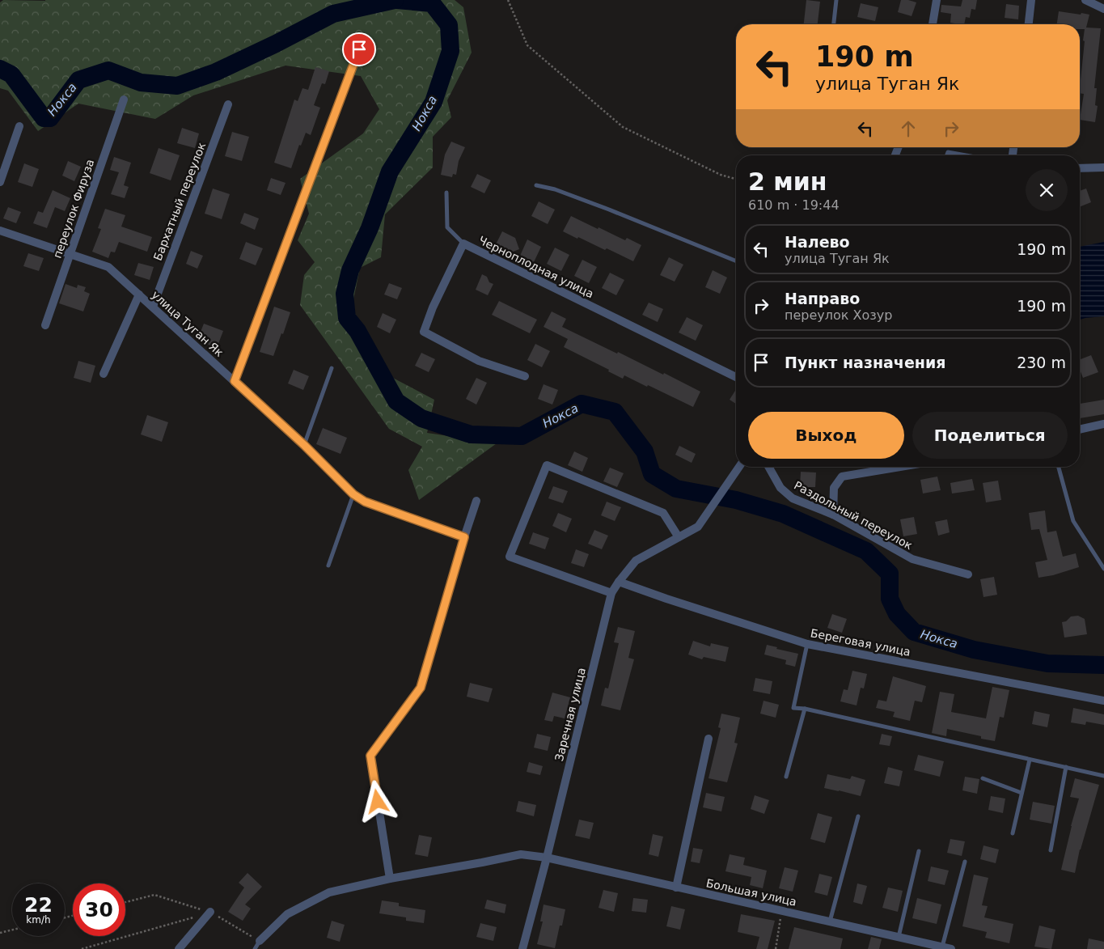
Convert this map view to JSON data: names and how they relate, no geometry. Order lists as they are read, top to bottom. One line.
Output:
{"streets":{"street":["Бархатный переулок","переулок Фируза","Черноплодная улица","улица Туган Як","Раздольный переулок","Береговая улица","Заречная улица","Большая улица"]},"crossings":[["Бархатный переулок","улица Туган Як"],["переулок Фируза","улица Туган Як"],["Береговая улица","Заречная улица"],["Заречная улица","Большая улица"]],"water":["Нокса"],"page":{"turn":["190 m","улица Туган Як"],"heading":["2 мин","610 m · 19:44"],"list":[{"name":"Налево","note":"улица Туган Як","value":"190 m"},{"name":"Направо","note":"переулок Хозур","value":"190 m"},{"name":"Пункт назначения","value":"230 m"}],"buttons":["Выход","Поделиться"],"speed":"22 km/h","limit":"30"}}
